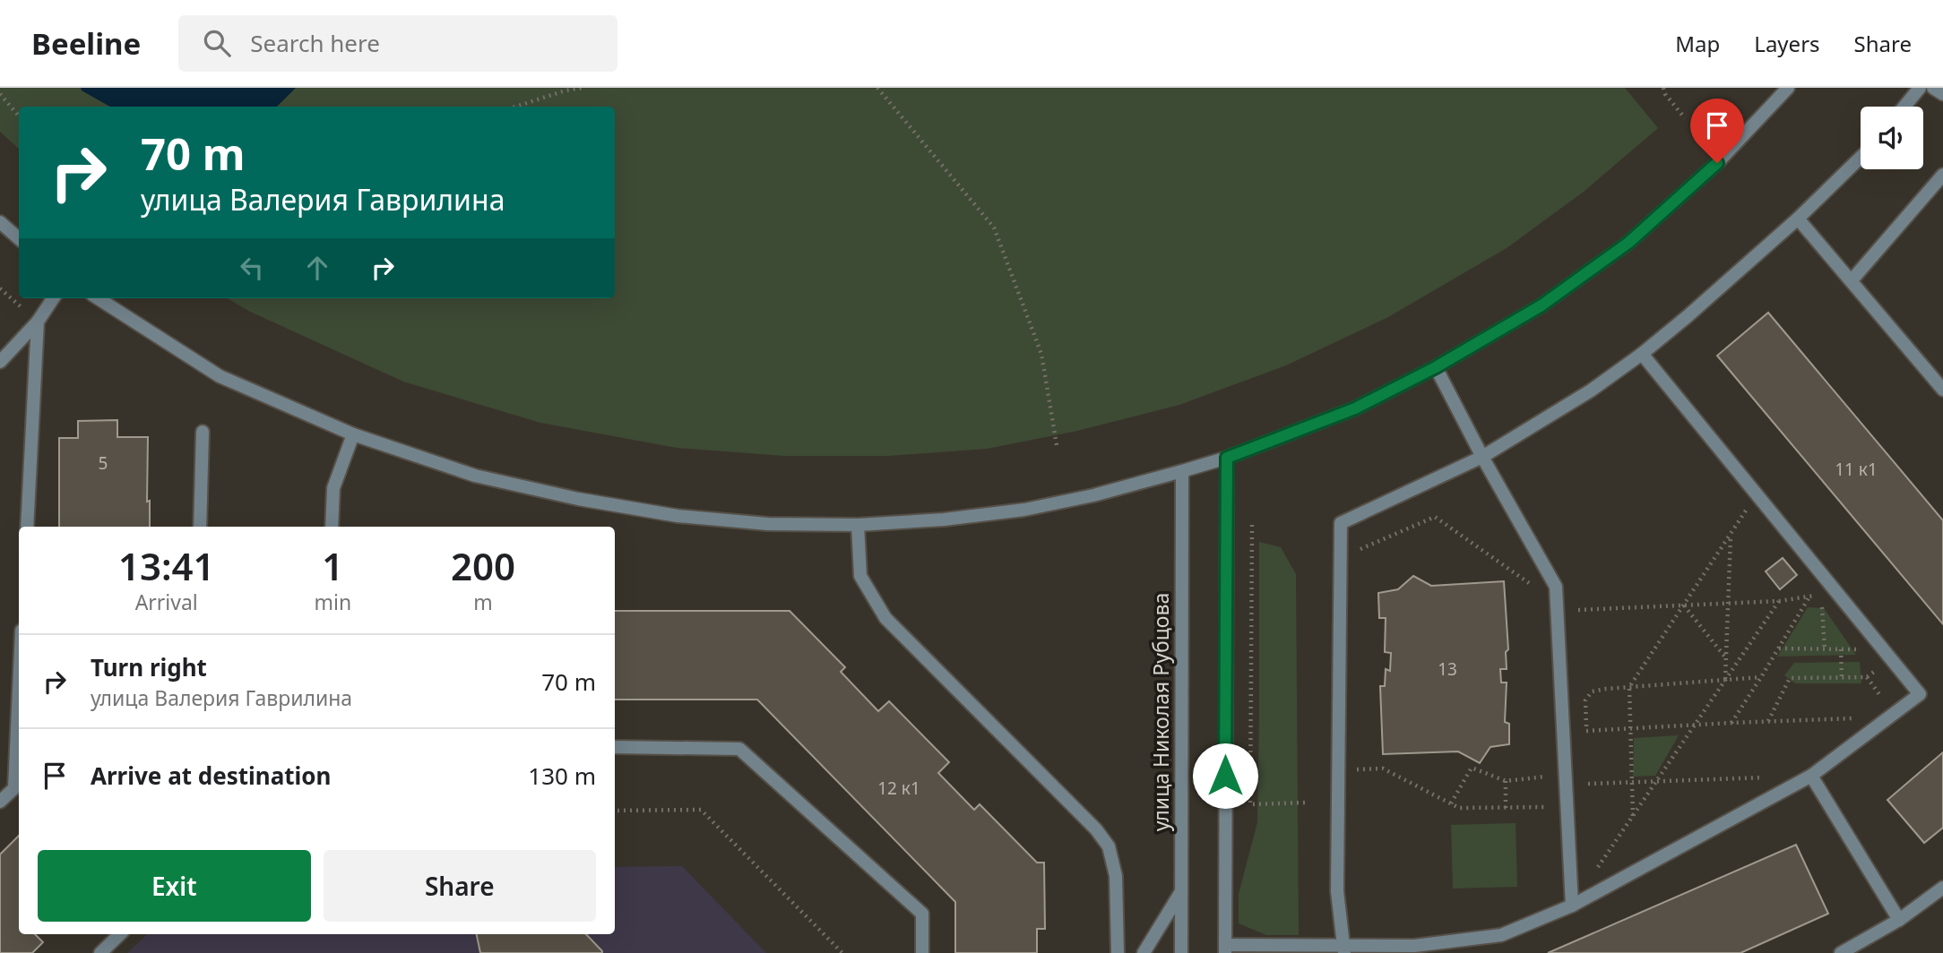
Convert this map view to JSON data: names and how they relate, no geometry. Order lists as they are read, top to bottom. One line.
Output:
{"streets":{"street":["улица Николая Рубцова"]},"house_numbers":["5","11 к1","13","12 к1"],"page":{"header":"Beeline","search":"Search here","nav":["Map","Layers","Share"],"turn":["70 m","улица Валерия Гаврилина"],"eta":["13:41","Arrival","1","min","200","m"],"list":[{"name":"Turn right","note":"улица Валерия Гаврилина","value":"70 m"},{"name":"Arrive at destination","value":"130 m"}],"buttons":["Exit","Share"]}}
